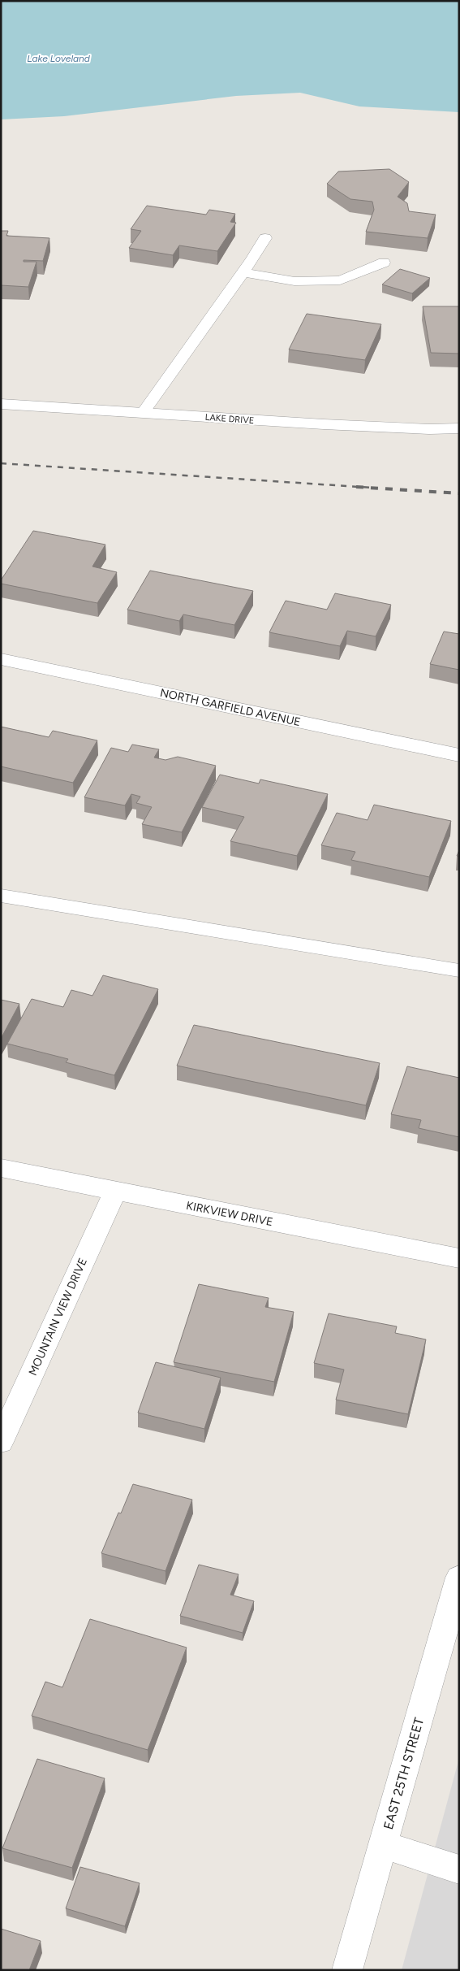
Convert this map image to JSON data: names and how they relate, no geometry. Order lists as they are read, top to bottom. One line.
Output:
{"streets":{"street":["LAKE DRIVE","NORTH GARFIELD AVENUE","KIRKVIEW DRIVE","MOUNTAIN VIEW DRIVE","EAST 25TH STREET"]},"crossings":[["KIRKVIEW DRIVE","MOUNTAIN VIEW DRIVE"]],"water":["Lake Loveland"]}
